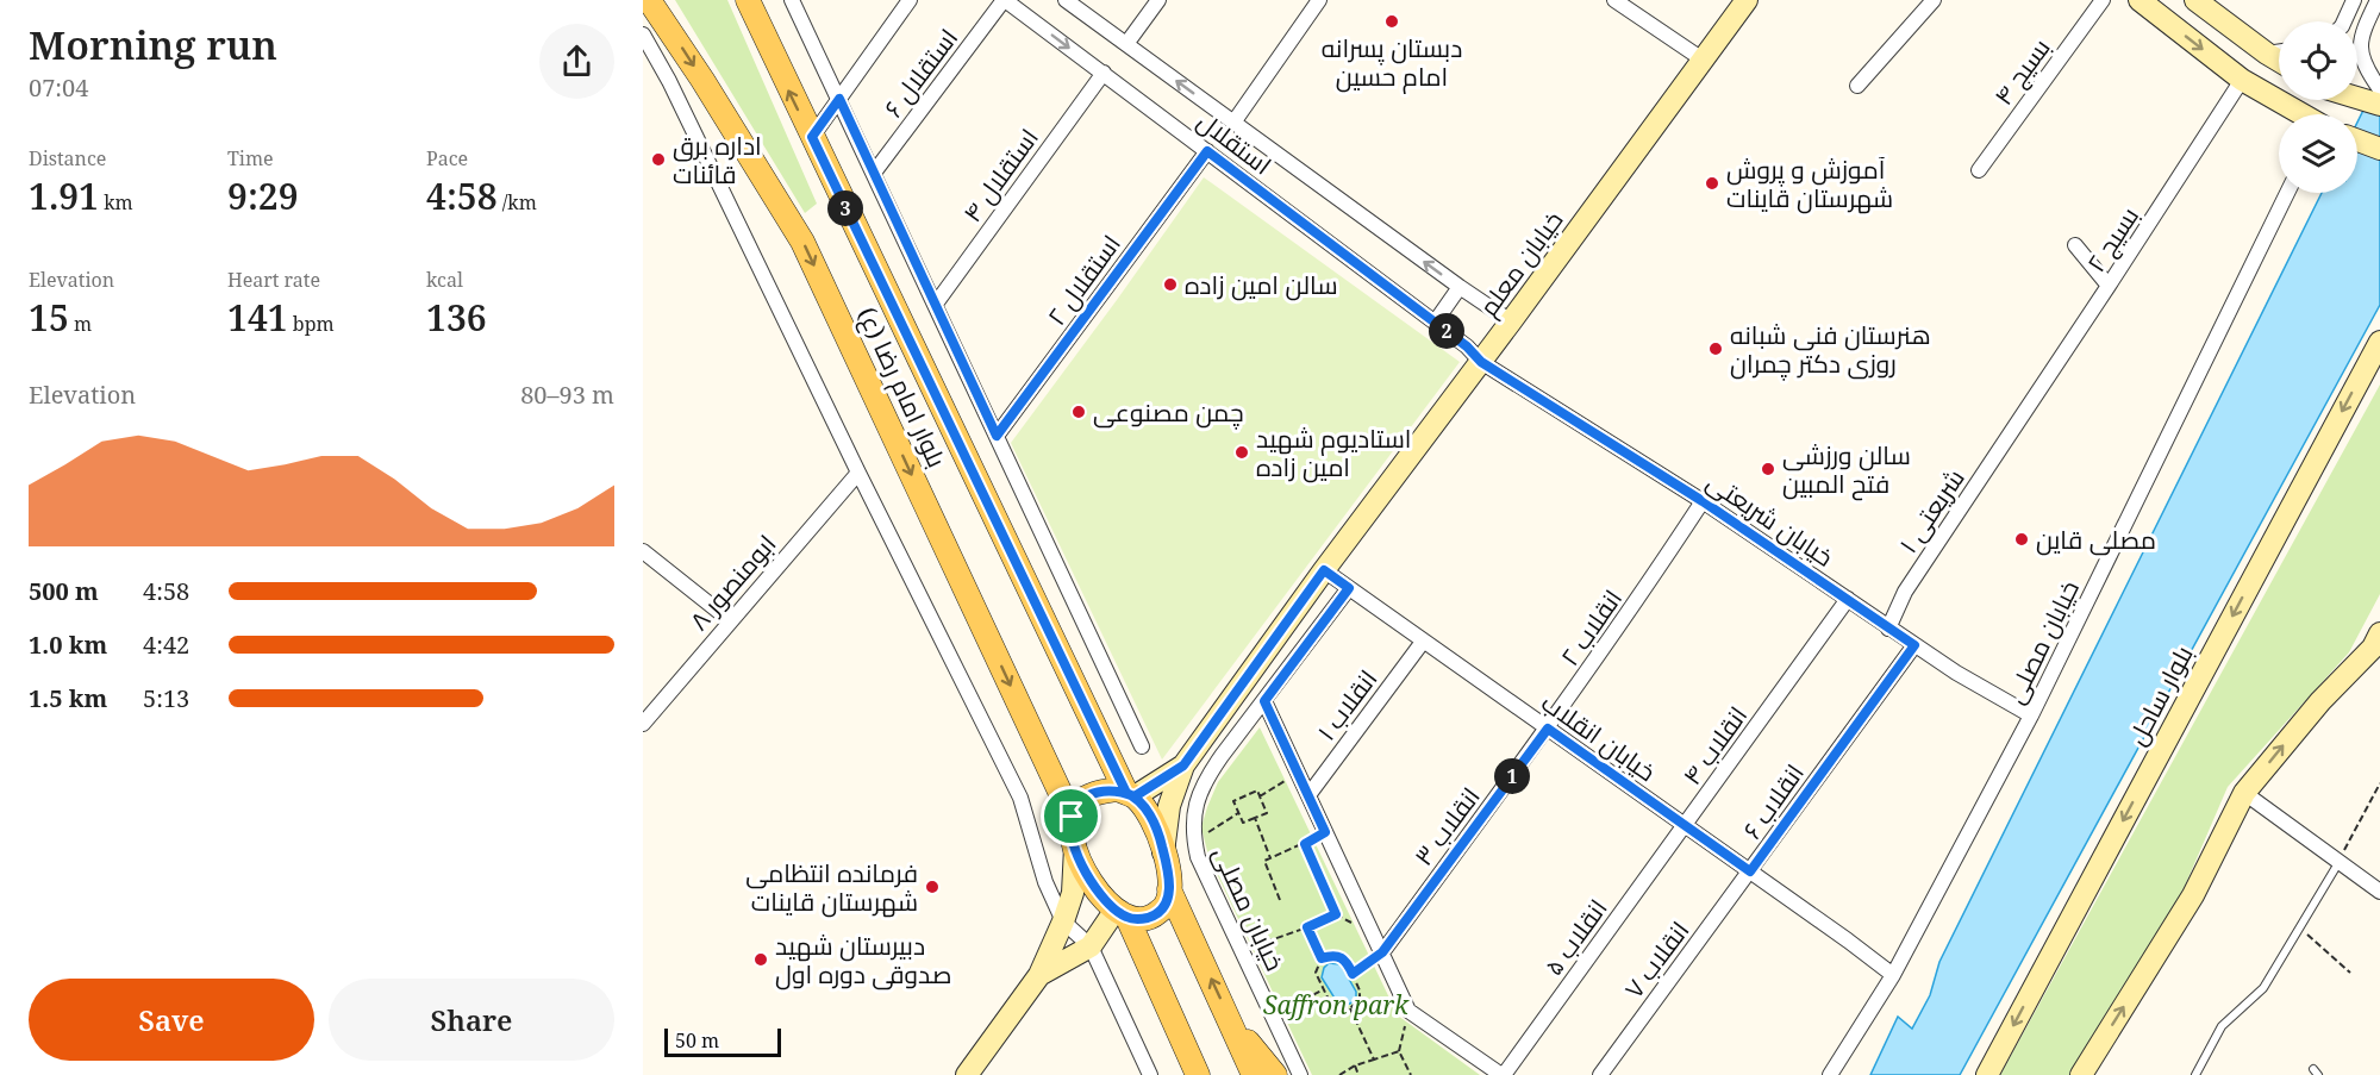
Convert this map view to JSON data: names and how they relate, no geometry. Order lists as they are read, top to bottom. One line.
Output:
{"streets":{"main road":["خیابان معلم","بلوار امام رضا (ع)","بلوار ساحل"],"street":["بسیج ۴","استقلال ۶","استقلال","استقلال ۴","بسیج ۲","استقلال ۲","شریعتی ۱","خیابان شریعتی","ابومنصور ۸","انقلاب ۲","خیابان مصلی","انقلاب ۱","خیابان انقلاب","انقلاب ۴","انقلاب ۶","انقلاب ۳","انقلاب ۵","انقلاب ۷"]},"crossings":[["استقلال ۶","استقلال"],["استقلال","استقلال ۴"],["استقلال","خیابان معلم"],["استقلال","استقلال ۲"],["استقلال","خیابان شریعتی"],["بسیج ۲","شریعتی ۱"],["خیابان معلم","خیابان شریعتی"],["خیابان معلم","خیابان انقلاب"],["شریعتی ۱","خیابان شریعتی"],["خیابان شریعتی","انقلاب ۲"],["خیابان شریعتی","خیابان مصلی"],["خیابان شریعتی","انقلاب ۴"],["خیابان شریعتی","انقلاب ۶"],["انقلاب ۲","خیابان انقلاب"],["انقلاب ۲","انقلاب ۳"],["خیابان مصلی","خیابان انقلاب"],["انقلاب ۱","خیابان انقلاب"],["خیابان انقلاب","انقلاب ۴"],["خیابان انقلاب","انقلاب ۶"],["خیابان انقلاب","انقلاب ۳"],["خیابان انقلاب","انقلاب ۵"],["خیابان انقلاب","انقلاب ۷"],["انقلاب ۴","انقلاب ۵"],["انقلاب ۶","انقلاب ۷"]],"parks":["Saffron park"],"places":["دبستان پسرانه امام حسین","اداره برق قائنات","آموزش و پروش شهرستان قاینات","سالن امین زاده","هنرستان فنی شبانه روزی دکتر چمران","چمن مصنوعی","استادیوم شهید امین زاده","سالن ورزشی فتح المبین","مصلی قاین","فرمانده انتظامی شهرستان قاینات","دبیرستان شهید صدوقی دوره اول"],"scale_bar":"50 m","page":{"heading":["Morning run","07:04"],"stats":[["Distance","1.91 km"],["Time","9:29"],["Pace","4:58 /km"],["Elevation","15 m"],["Heart rate","141 bpm"],["kcal","136"]],"pins":["3","2","1"],"chart":["Elevation","80–93 m"],"list":[{"name":"500 m","note":"4:58"},{"name":"1.0 km","note":"4:42"},{"name":"1.5 km","note":"5:13"}],"buttons":["Save","Share"],"scale":"50 m"}}
